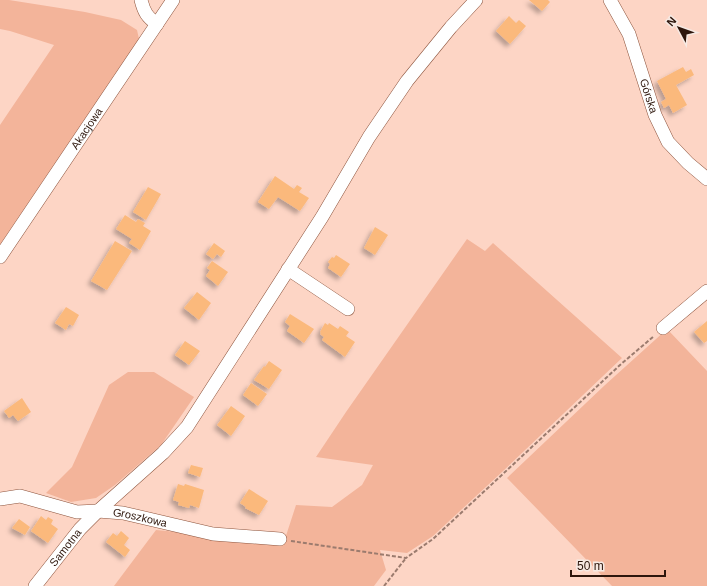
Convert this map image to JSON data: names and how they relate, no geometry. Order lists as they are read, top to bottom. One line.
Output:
{"streets":{"street":["Górska","Akacjowa","Groszkowa","Samotna"]},"crossings":[["Groszkowa","Samotna"]],"scale_bar":"50 m","north":"top left"}
